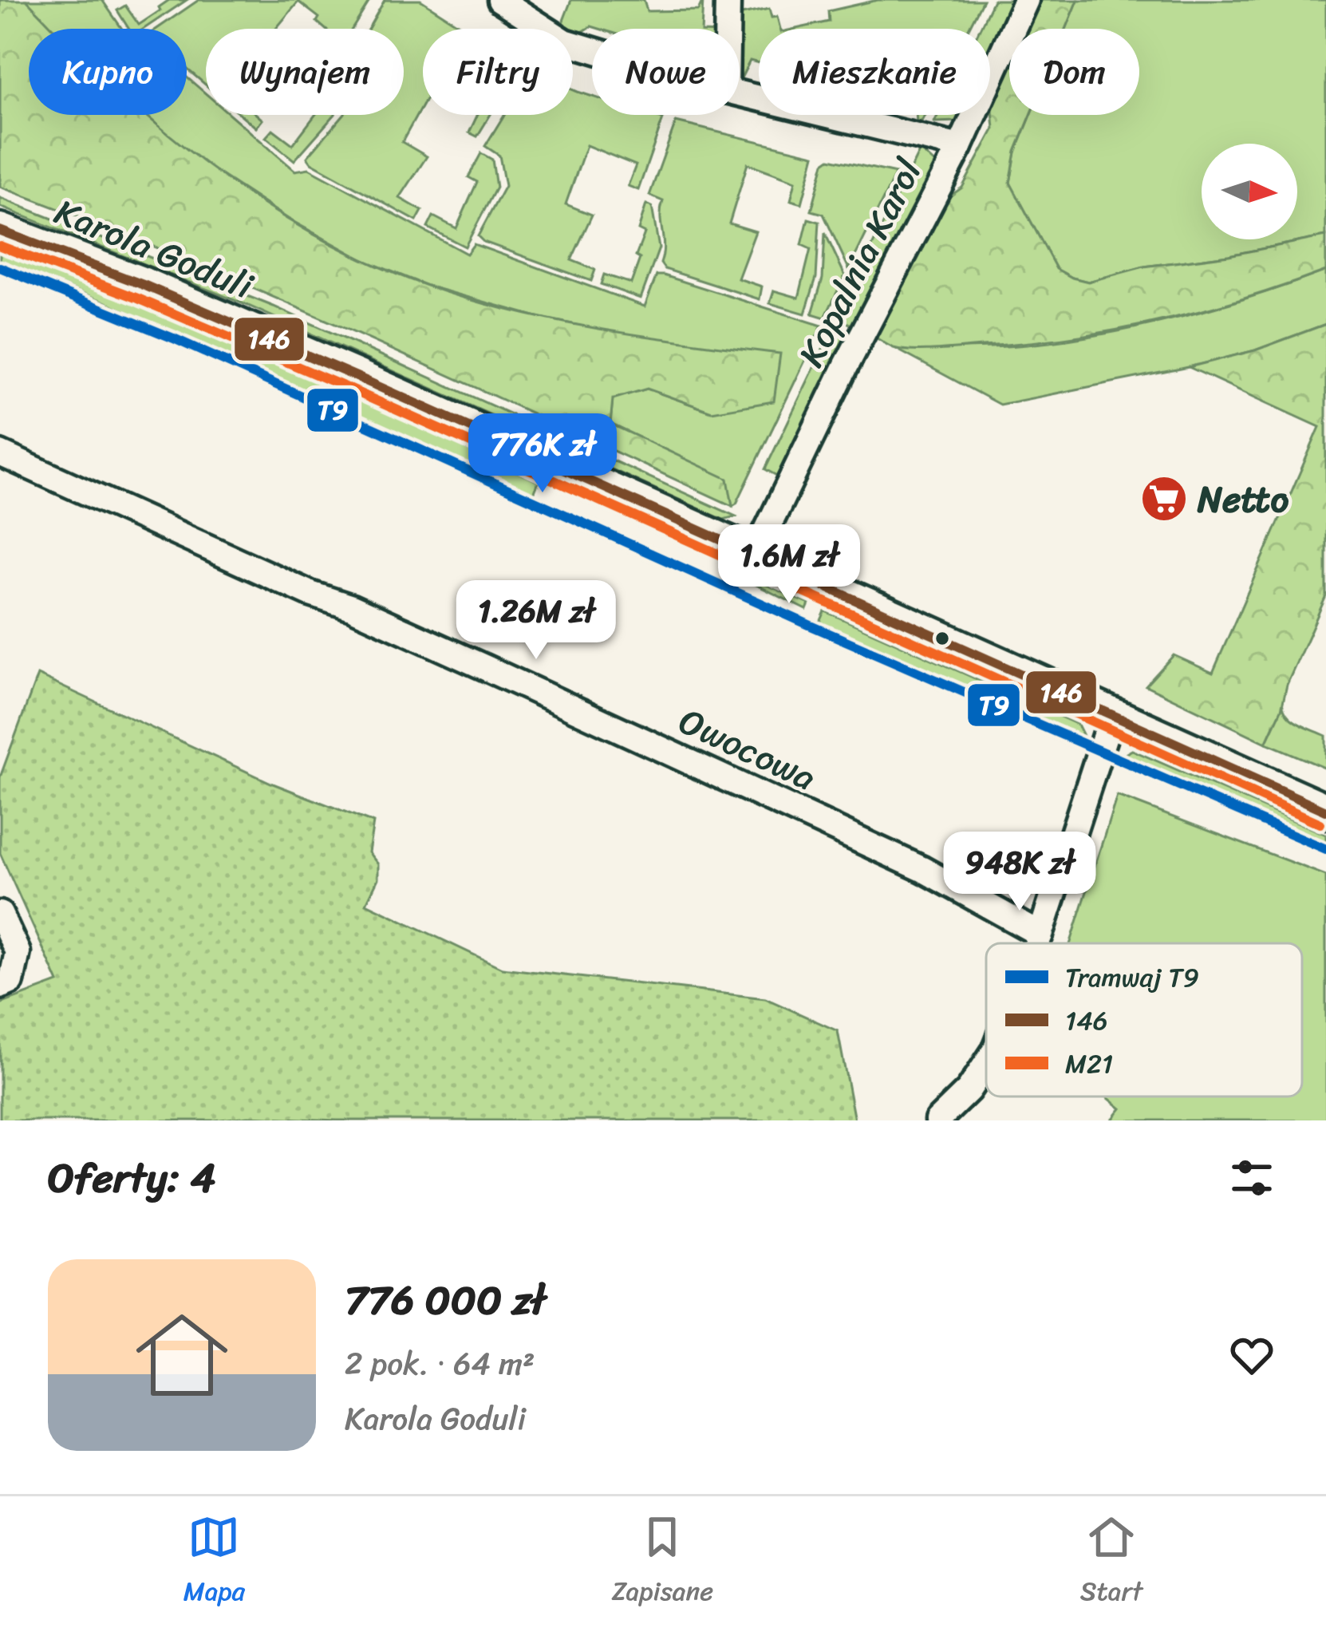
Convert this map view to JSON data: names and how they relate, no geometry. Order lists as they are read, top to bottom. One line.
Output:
{"streets":{"main road":["Karola Goduli"],"street":["Kopalnia Karol","Owocowa"]},"crossings":[["Karola Goduli","Kopalnia Karol"]],"places":{"supermarket":["Netto"]},"lines":["transit line 146","transit line M21","tram line T9"],"legend":["Tramwaj T9","146","M21"],"north":"right","page":{"chip":["Kupno","Wynajem","Filtry","Nowe","Mieszkanie","Dom"],"price":["776K zł","1.6M zł","1.26M zł","948K zł"],"heading":"Oferty: 4","list":[{"name":"776 000 zł","note":"2 pok. · 64 m² · Karola Goduli"}],"tabs":["Mapa","Zapisane","Start"]}}
